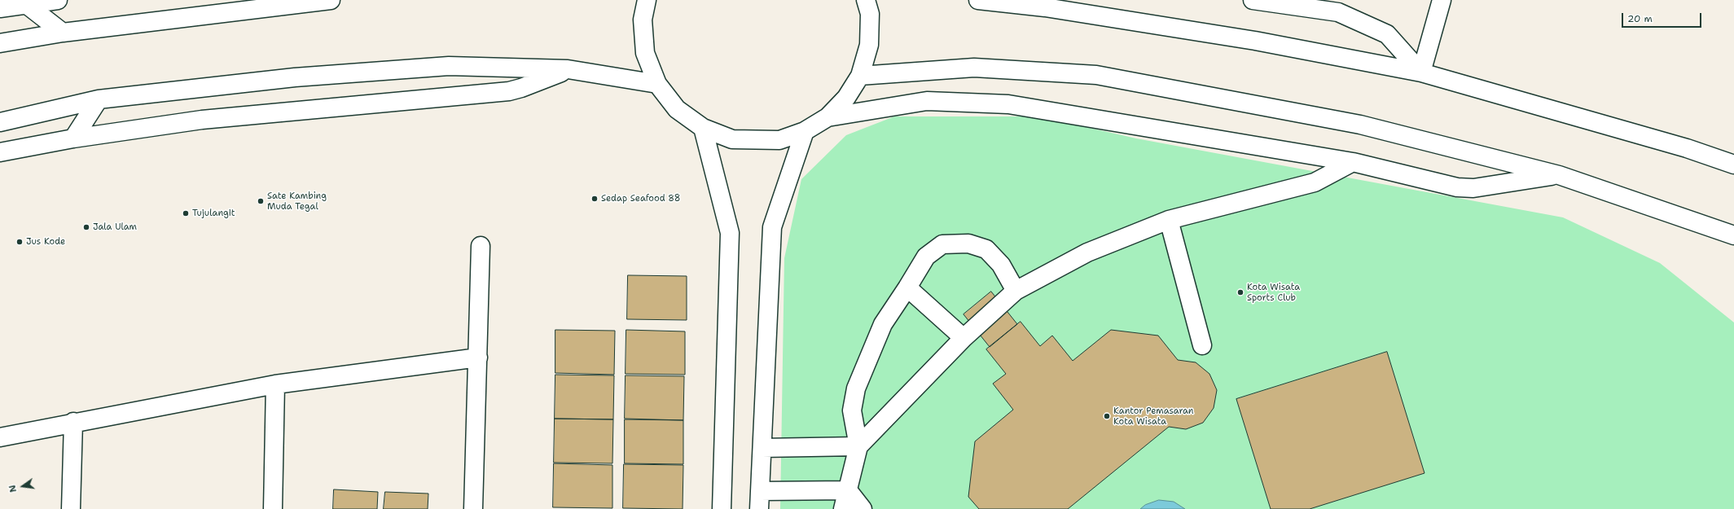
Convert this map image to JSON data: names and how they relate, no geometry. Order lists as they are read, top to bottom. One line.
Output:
{"places":["Sedap Seafood 88","Sate Kambing Muda Tegal","Tujulangit","Jala Ulam","Jus Kode","Kota Wisata Sports Club","Kantor Pemasaran Kota Wisata"],"scale_bar":"20 m","north":"left"}
